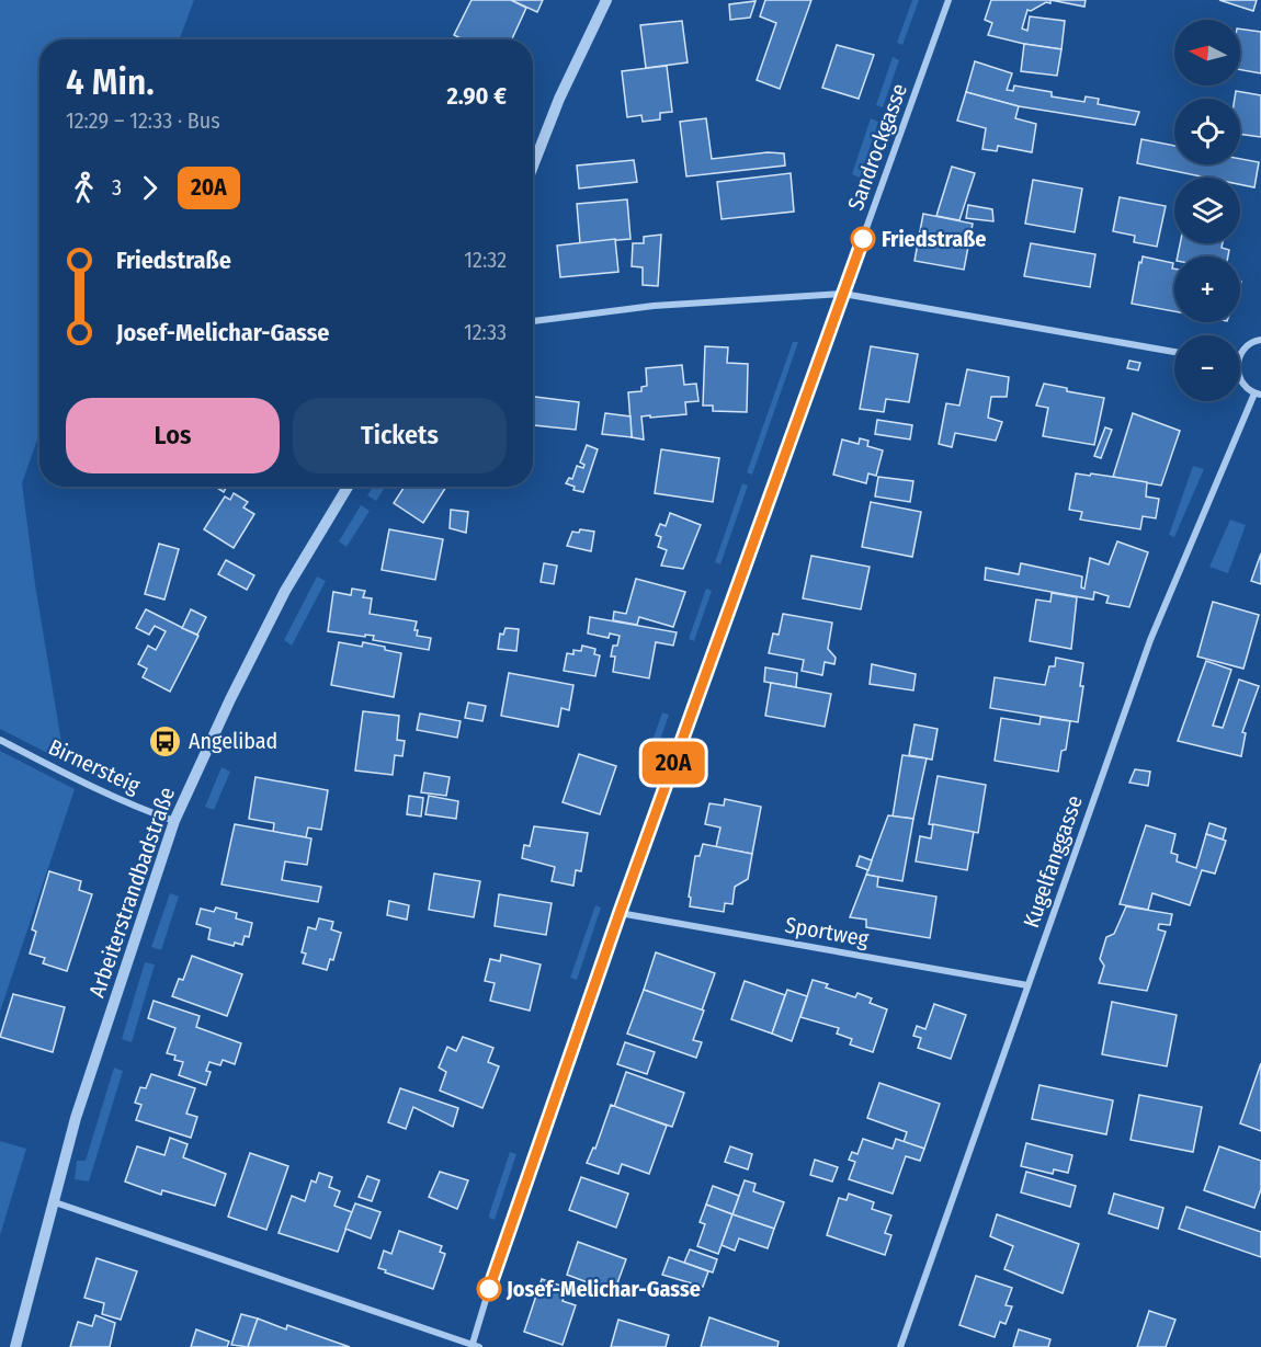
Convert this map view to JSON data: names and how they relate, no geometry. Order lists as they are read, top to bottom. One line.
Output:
{"streets":{"street":["Sandrockgasse","Birnersteig","Kugelfanggasse","Arbeiterstrandbadstraße","Sportweg"]},"crossings":[["Sandrockgasse","Sportweg"],["Birnersteig","Arbeiterstrandbadstraße"],["Kugelfanggasse","Sportweg"]],"places":{"other":["Friedstraße","Josef-Melichar-Gasse"],"bus stop":["Angelibad"]},"lines":["bus line 20A"],"north":"left","page":{"on_map":"20A","map_buttons":["+","−"],"heading":["4 Min.","12:29 – 12:33 · Bus","2.90 €"],"legs":["3","20A"],"list":[{"name":"Friedstraße","value":"12:32"},{"name":"Josef-Melichar-Gasse","value":"12:33"}],"buttons":["Los","Tickets"]}}
